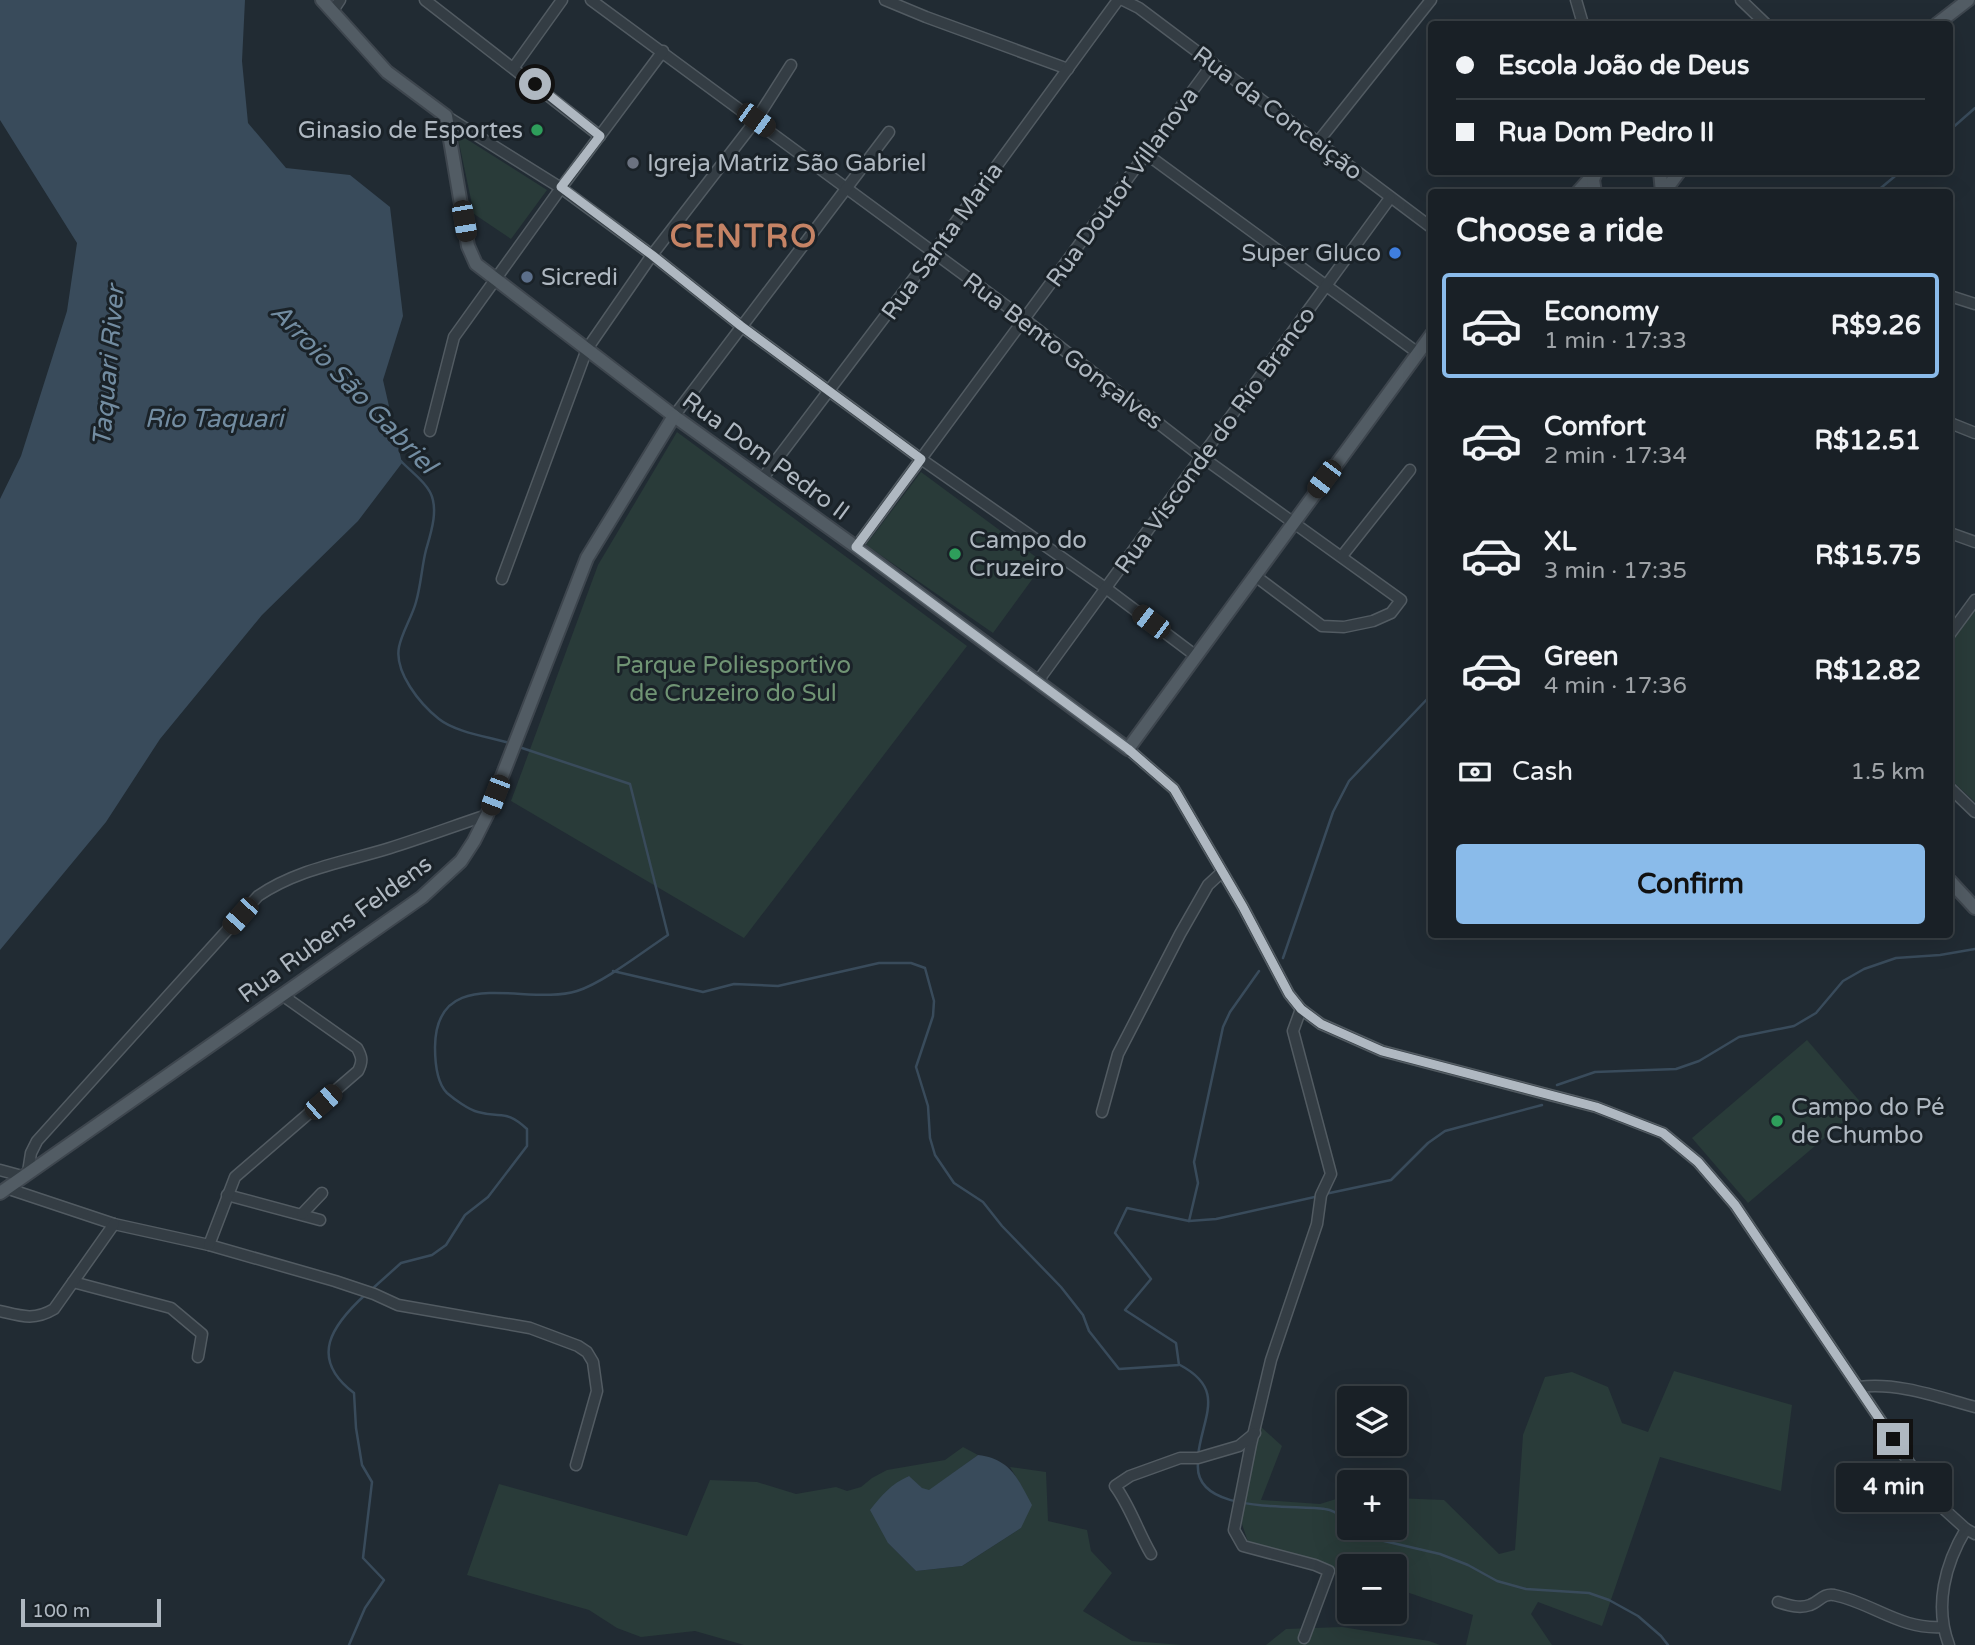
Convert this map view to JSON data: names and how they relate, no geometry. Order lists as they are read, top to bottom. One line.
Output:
{"streets":{"main road":["Rua Dom Pedro II","Rua Rubens Feldens"],"street":["Rua da Conceição","Rua Doutor Villanova","Rua Santa Maria","Rua Bento Gonçalves","Rua Visconde do Rio Branco"]},"crossings":[["Rua da Conceição","Rua Doutor Villanova"],["Rua da Conceição","Rua Santa Maria"],["Rua da Conceição","Rua Visconde do Rio Branco"],["Rua Doutor Villanova","Rua Bento Gonçalves"],["Rua Doutor Villanova","Rua Dom Pedro II"],["Rua Santa Maria","Rua Bento Gonçalves"],["Rua Santa Maria","Rua Dom Pedro II"],["Rua Bento Gonçalves","Rua Visconde do Rio Branco"],["Rua Visconde do Rio Branco","Rua Dom Pedro II"],["Rua Dom Pedro II","Rua Rubens Feldens"]],"districts":["CENTRO"],"water":["Taquari River","Arroio São Gabriel","Rio Taquari"],"parks":["Parque Poliesportivo de Cruzeiro do Sul"],"places":["Ginasio de Esportes","Igreja Matriz São Gabriel","Super Gluco","Sicredi","Campo do Cruzeiro","Campo do Pé de Chumbo"],"scale_bar":"100 m","page":{"banner":["Escola João de Deus","Rua Dom Pedro II"],"heading":"Choose a ride","list":[{"name":"Economy","note":"1 min · 17:33","value":"R$9.26"},{"name":"Comfort","note":"2 min · 17:34","value":"R$12.51"},{"name":"XL","note":"3 min · 17:35","value":"R$15.75"},{"name":"Green","note":"4 min · 17:36","value":"R$12.82"}],"pay":["Cash","1.5 km"],"buttons":"Confirm","map_buttons":["+","−"],"bubble":"4 min","scale":"100 m"}}
